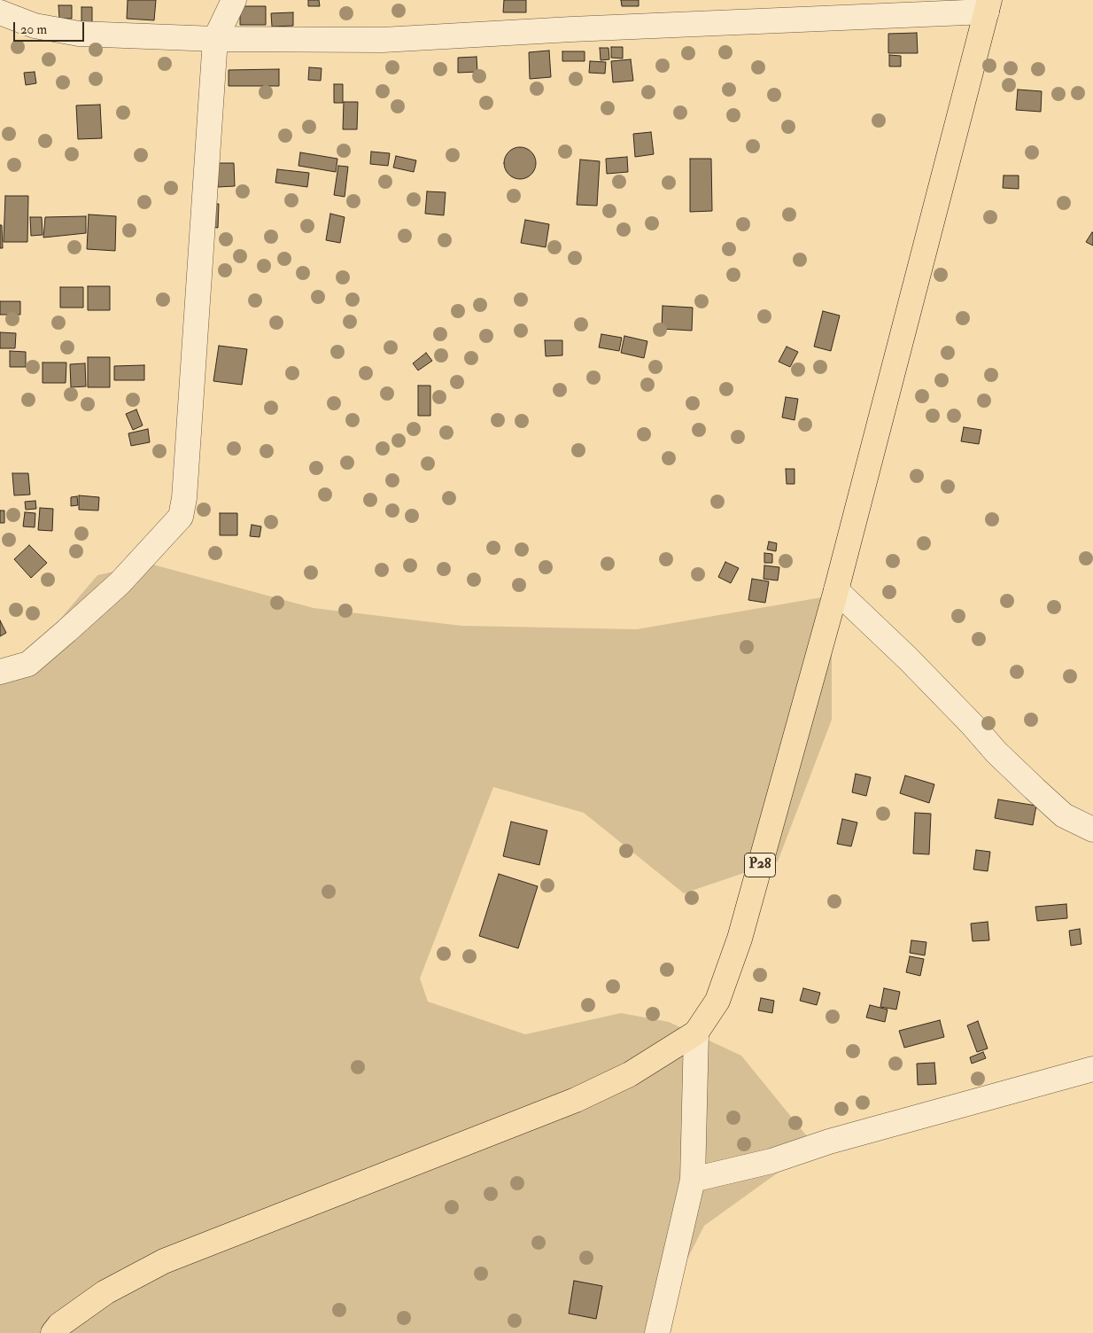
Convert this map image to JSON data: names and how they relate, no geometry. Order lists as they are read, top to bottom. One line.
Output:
{"streets":{"main road":["P28"]},"scale_bar":"20 m"}
